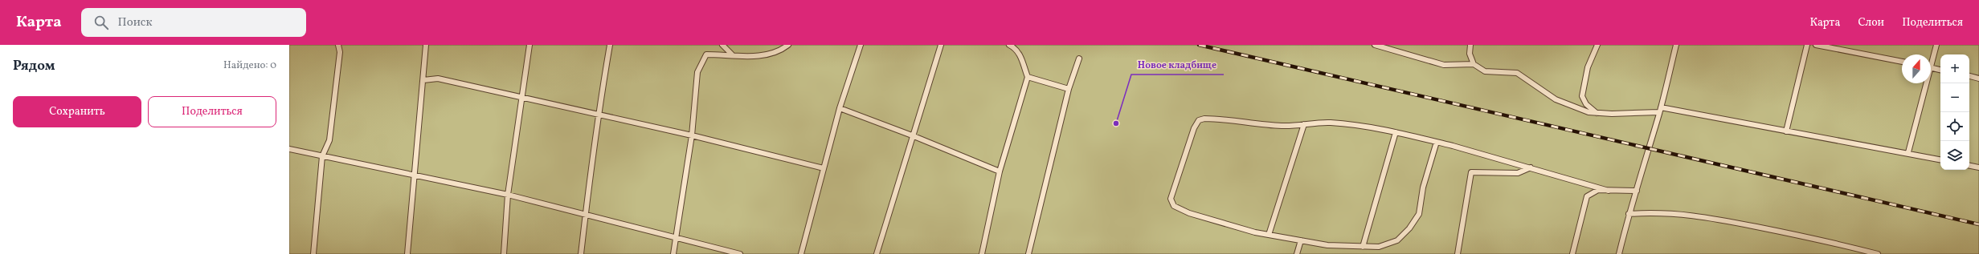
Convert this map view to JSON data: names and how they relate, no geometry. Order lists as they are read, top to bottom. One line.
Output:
{"places":["Новое кладбище"],"north":"top","page":{"header":"Карта","search":"Поиск","nav":["Карта","Слои","Поделиться"],"heading":["Рядом","Найдено: 0"],"map_buttons":["+","−"],"buttons":["Сохранить","Поделиться"]}}
